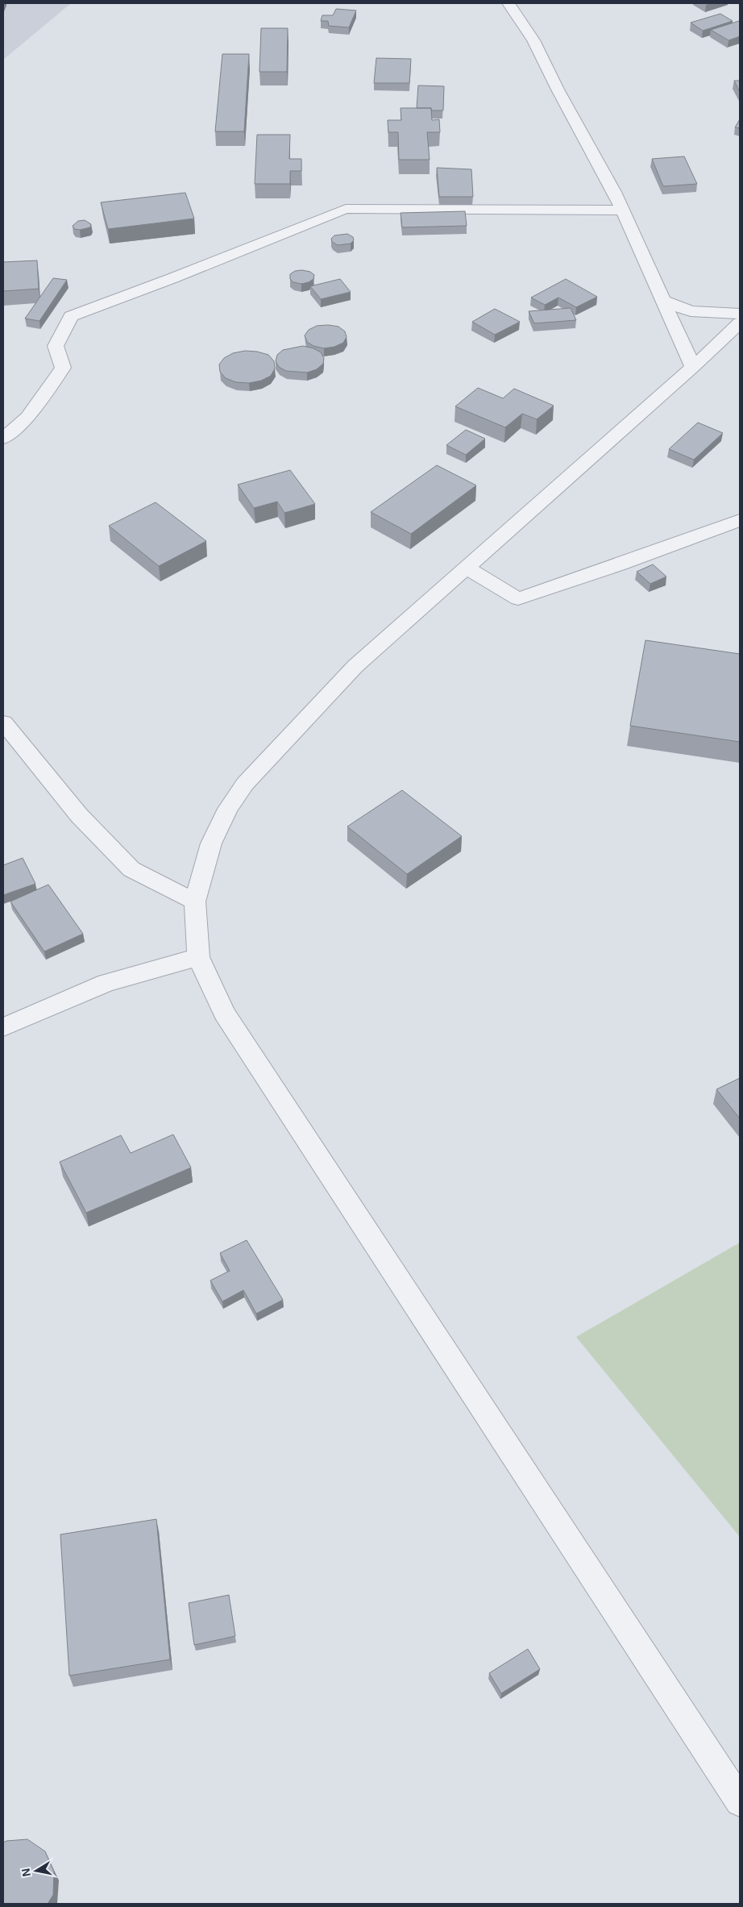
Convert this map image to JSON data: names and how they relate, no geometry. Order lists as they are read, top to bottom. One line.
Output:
{"north":"left"}
